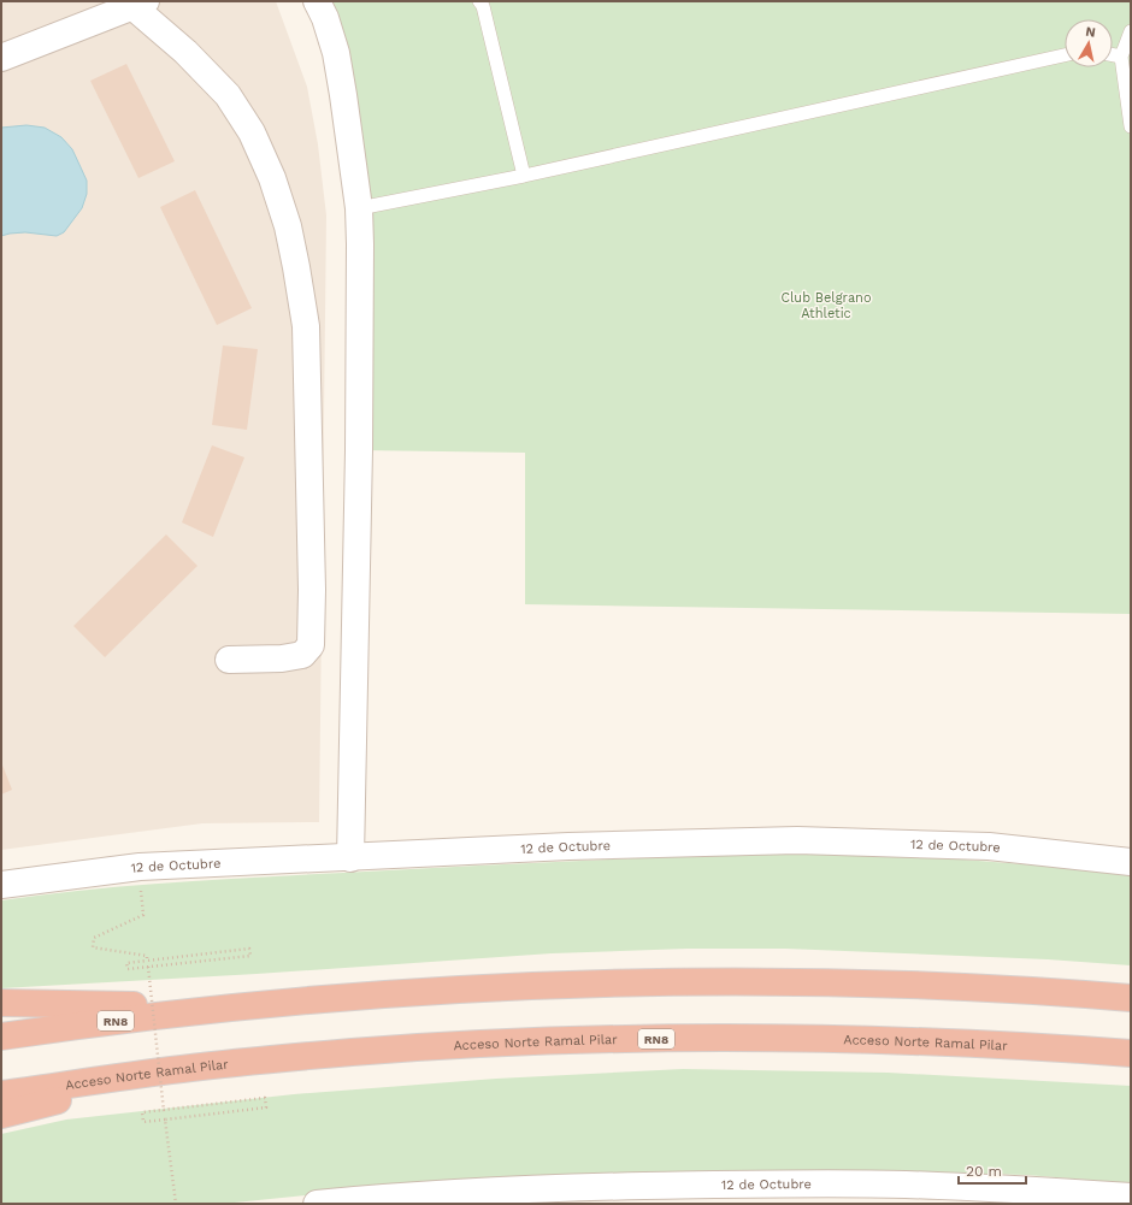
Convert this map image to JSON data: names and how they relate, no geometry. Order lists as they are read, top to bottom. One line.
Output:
{"streets":{"highway":["RN8","Acceso Norte Ramal Pilar"],"street":["12 de Octubre"]},"parks":["Club Belgrano Athletic"],"scale_bar":"20 m","north":"top"}
